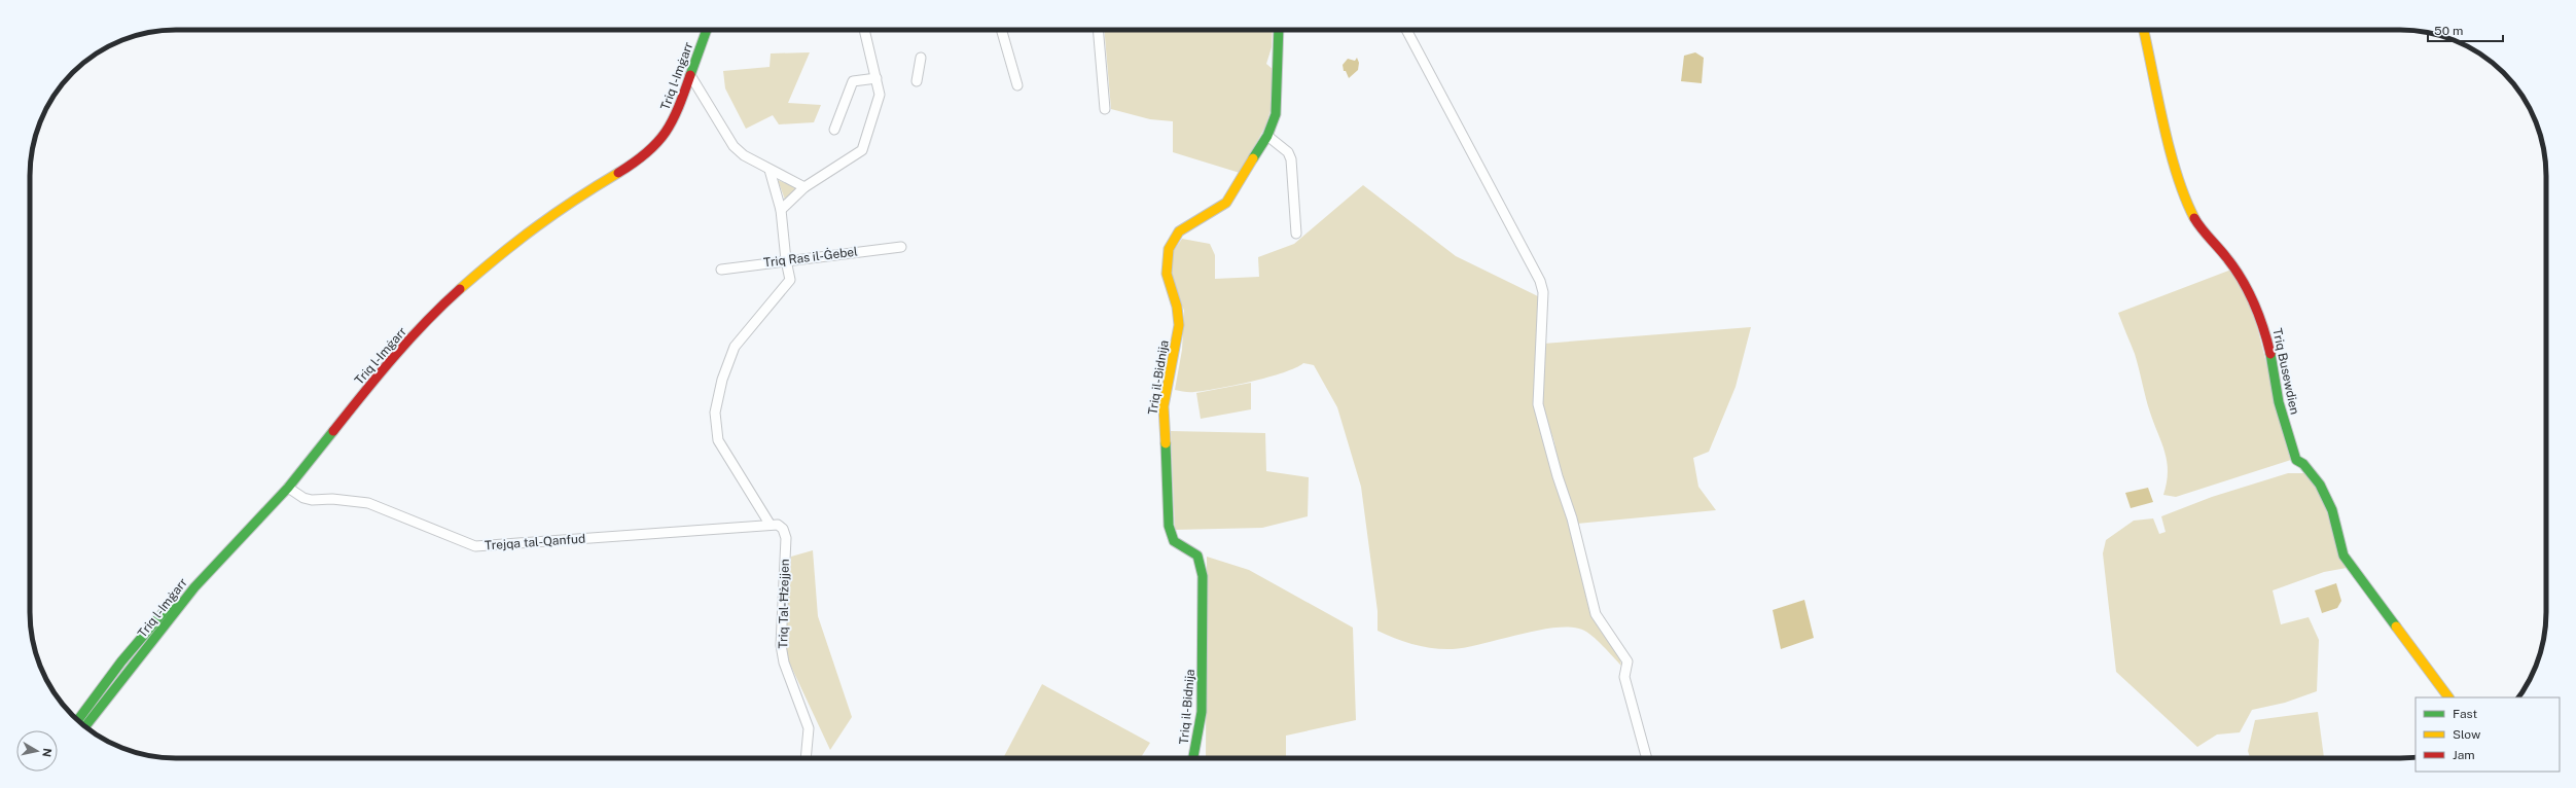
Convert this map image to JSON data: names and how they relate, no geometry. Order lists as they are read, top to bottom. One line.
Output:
{"streets":{"main road":["Triq l-Imġarr","Triq Busewdien","Triq il-Bidnija"],"street":["Triq Ras il-Ġebel","Trejqa tal-Qanfud","Triq Tal-Ħżejjen"]},"crossings":[["Triq l-Imġarr","Trejqa tal-Qanfud"],["Trejqa tal-Qanfud","Triq Tal-Ħżejjen"]],"legend":["Fast","Slow","Jam"],"scale_bar":"50 m","north":"right"}
